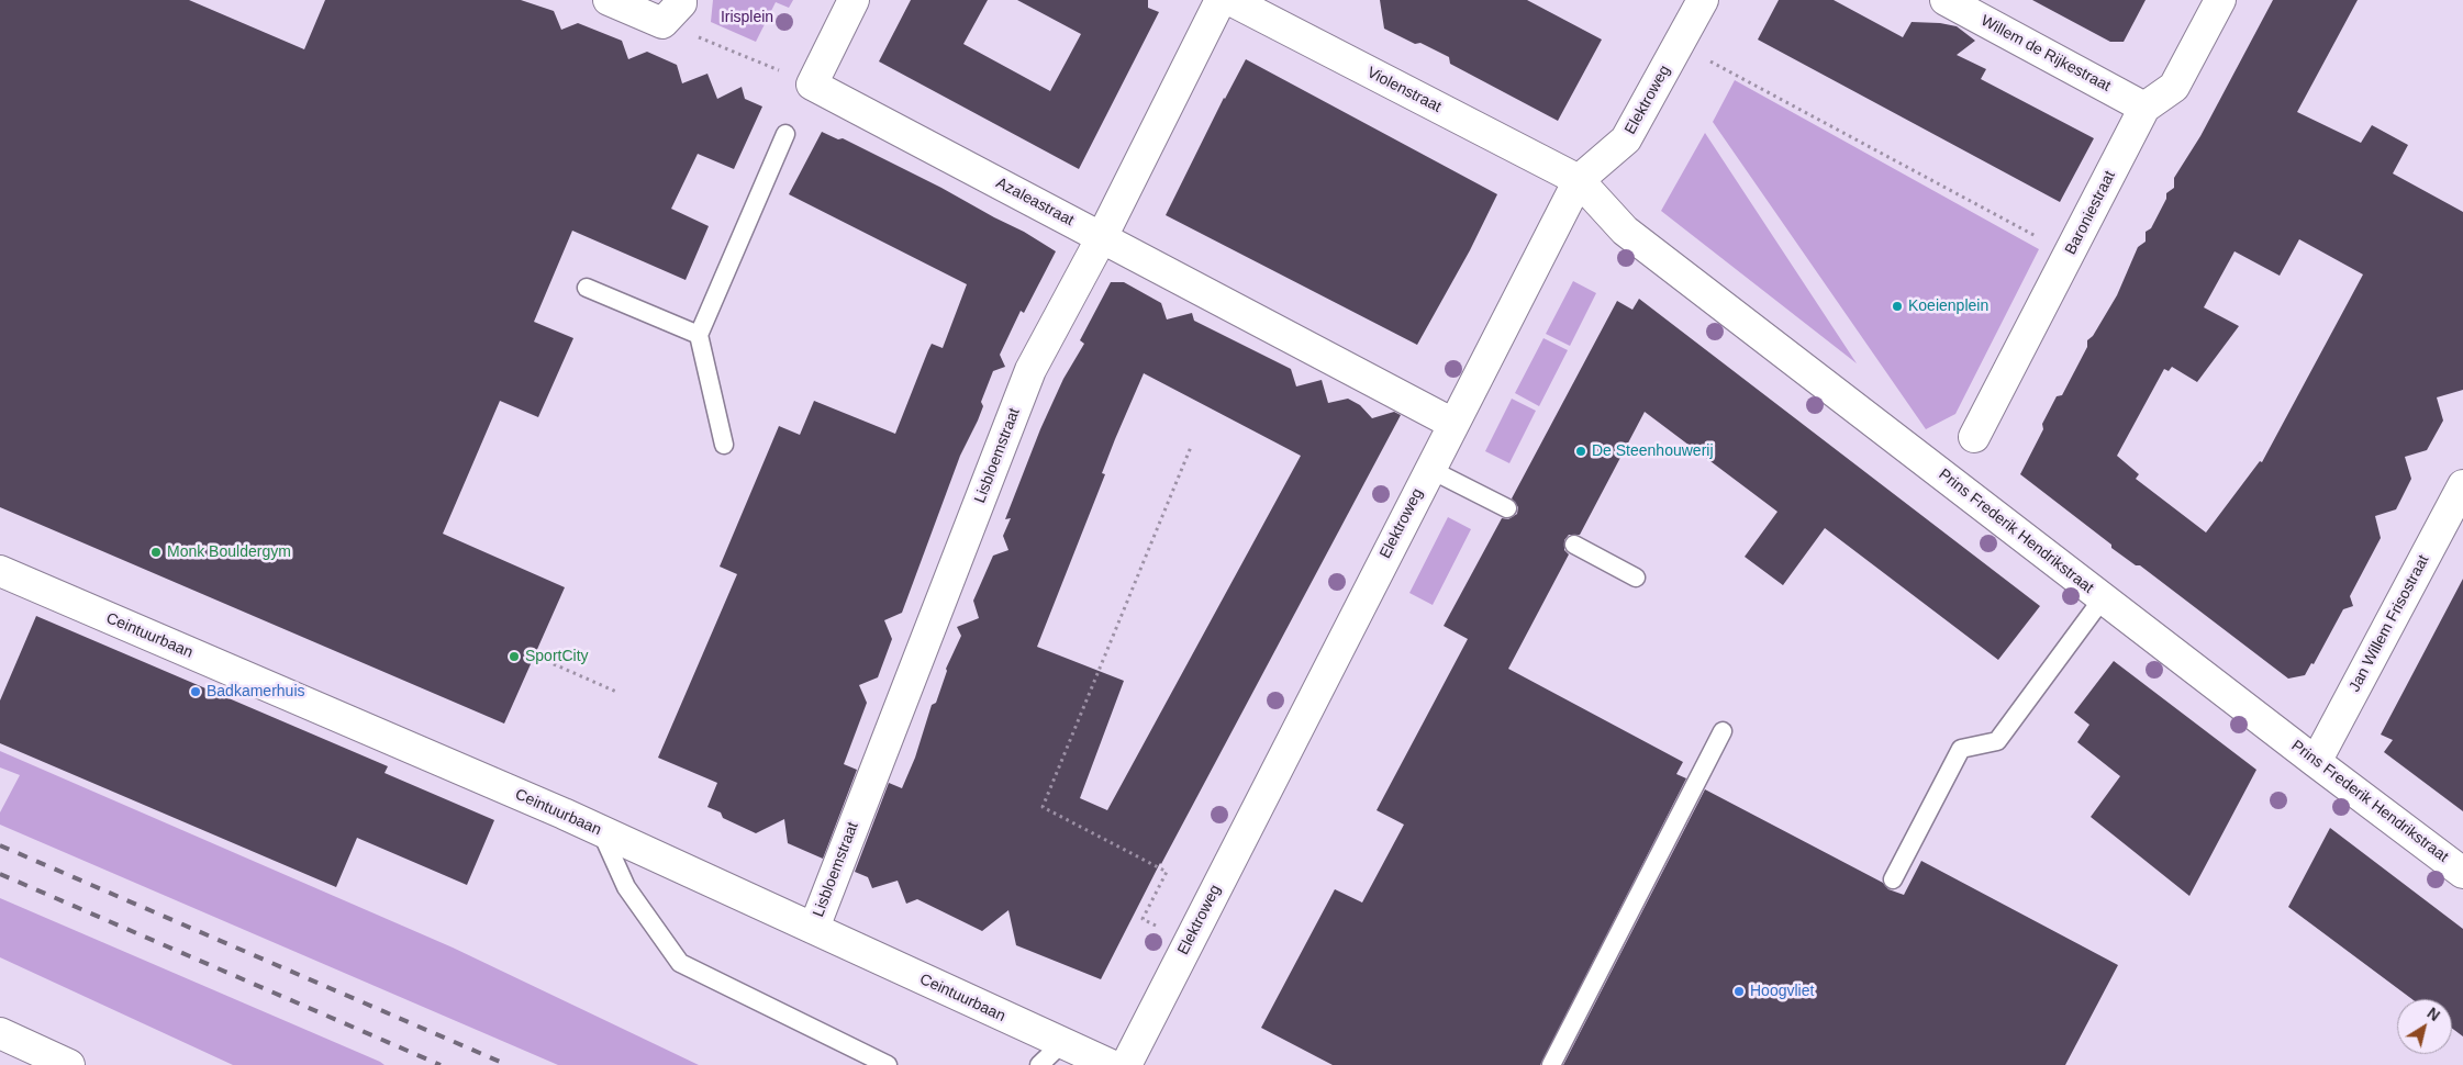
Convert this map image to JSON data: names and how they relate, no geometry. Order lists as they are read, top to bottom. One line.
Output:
{"streets":{"main road":["Willem de Rijkestraat","Violenstraat","Elektroweg","Azaleastraat","Baroniestraat","Lisbloemstraat","Prins Frederik Hendrikstraat","Jan Willem Frisostraat","Ceintuurbaan"]},"crossings":[["Willem de Rijkestraat","Baroniestraat"],["Violenstraat","Elektroweg"],["Violenstraat","Prins Frederik Hendrikstraat"],["Elektroweg","Azaleastraat"],["Elektroweg","Prins Frederik Hendrikstraat"],["Azaleastraat","Lisbloemstraat"],["Lisbloemstraat","Ceintuurbaan"],["Prins Frederik Hendrikstraat","Jan Willem Frisostraat"]],"parks":["Irisplein"],"places":["Koeienplein","De Steenhouwerij","Monk Bouldergym","SportCity","Badkamerhuis","Hoogvliet"],"north":"top right"}
